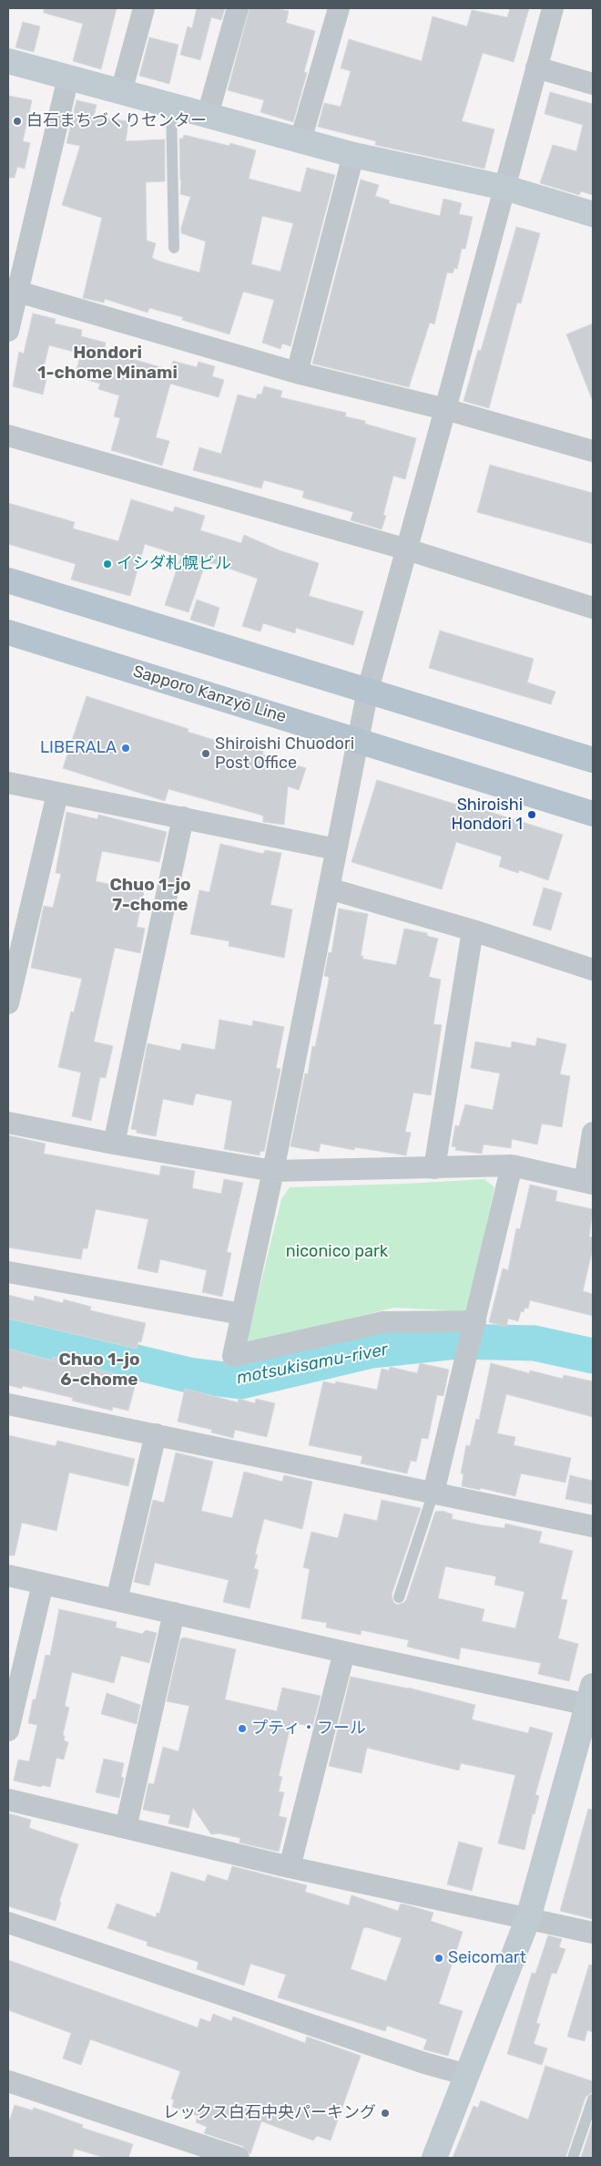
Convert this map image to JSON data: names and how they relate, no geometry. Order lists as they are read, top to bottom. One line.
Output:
{"streets":{"main road":["Sapporo Kanzyō Line"]},"districts":["Hondori 1-chome Minami","Chuo 1-jo 7-chome","Chuo 1-jo 6-chome"],"water":["motsukisamu-river"],"parks":["niconico park"],"places":["白石まちづくりセンター","イシダ札幌ビル","LIBERALA","Shiroishi Chuodori Post Office","Shiroishi Hondori 1","プティ・フール","Seicomart","レックス白石中央パーキング"]}
